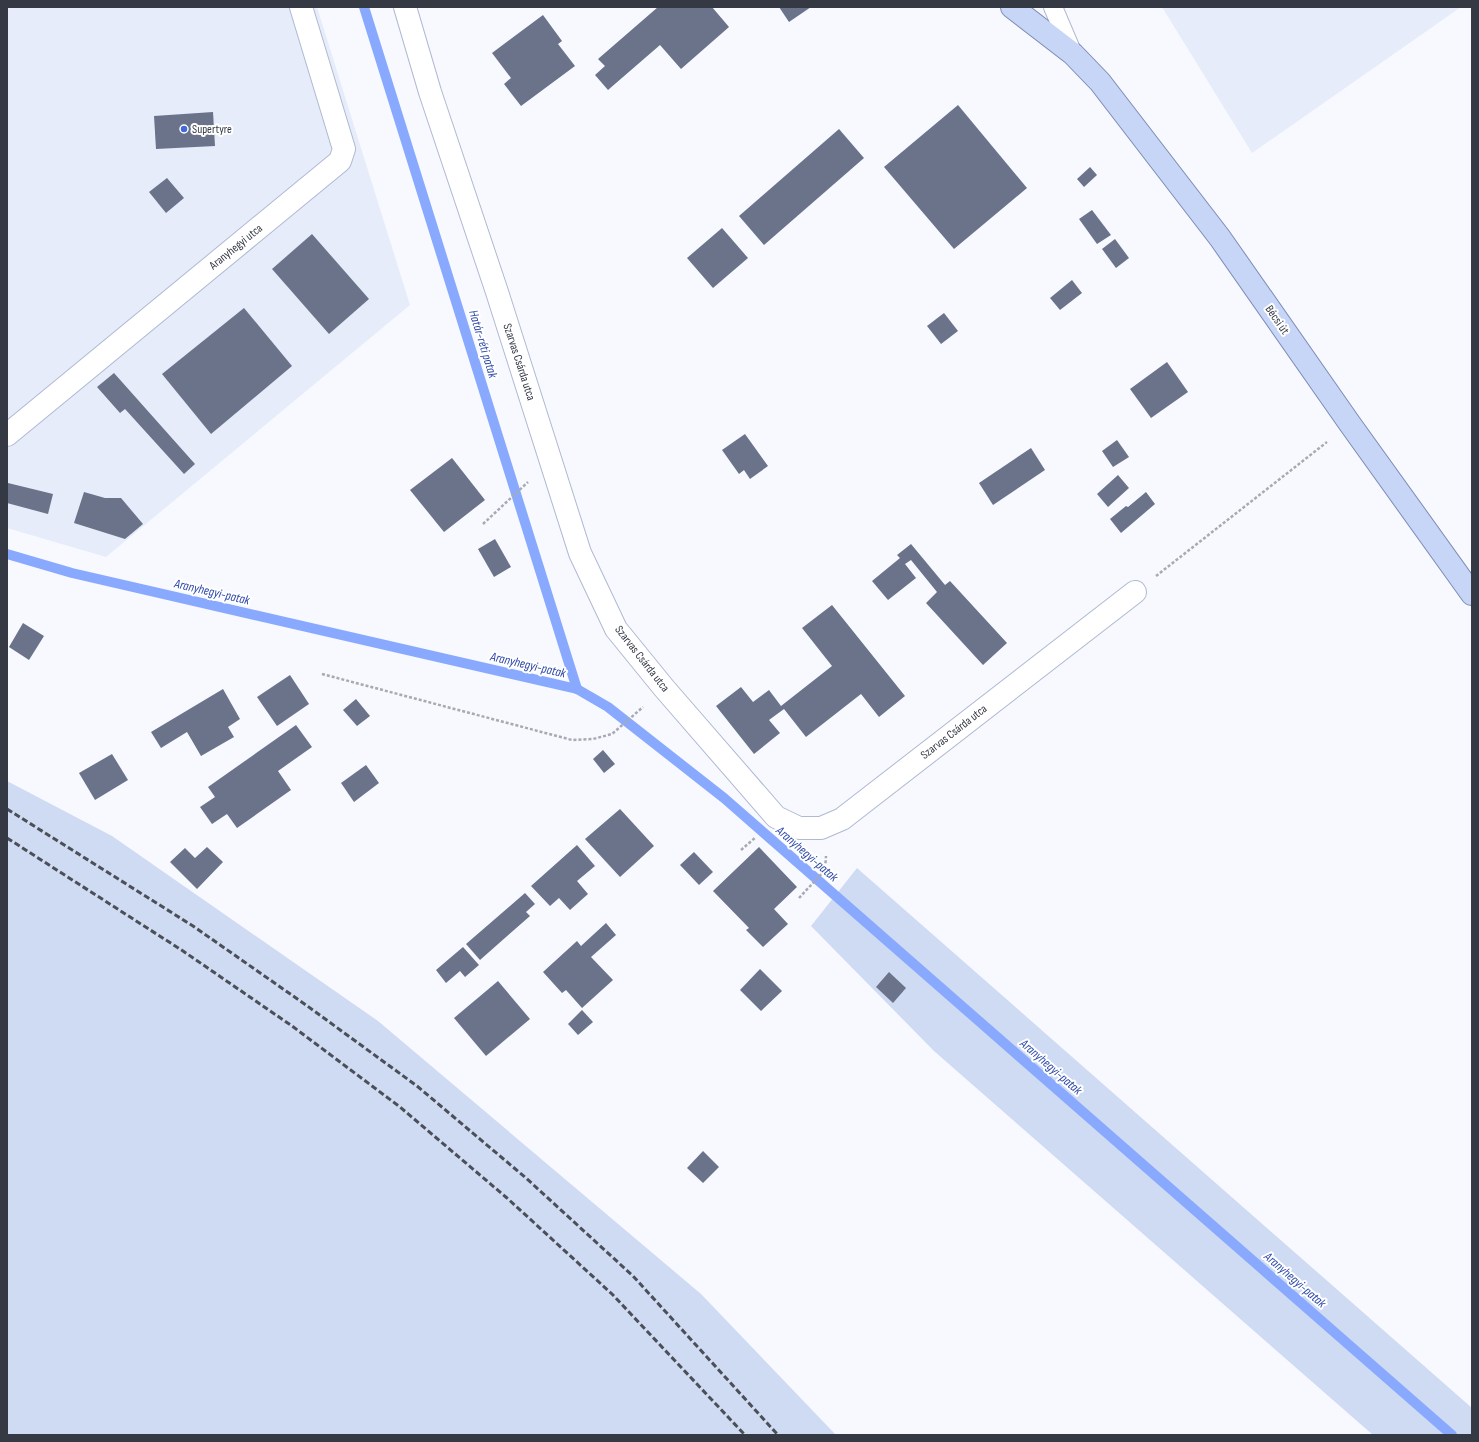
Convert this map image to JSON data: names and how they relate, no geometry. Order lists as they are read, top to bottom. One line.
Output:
{"streets":{"main road":["Bécsi út"],"street":["Aranyhegyi utca","Szarvas Csárda utca"]},"water":["Határ-réti patak","Aranyhegyi-patak"],"places":["Supertyre"]}
